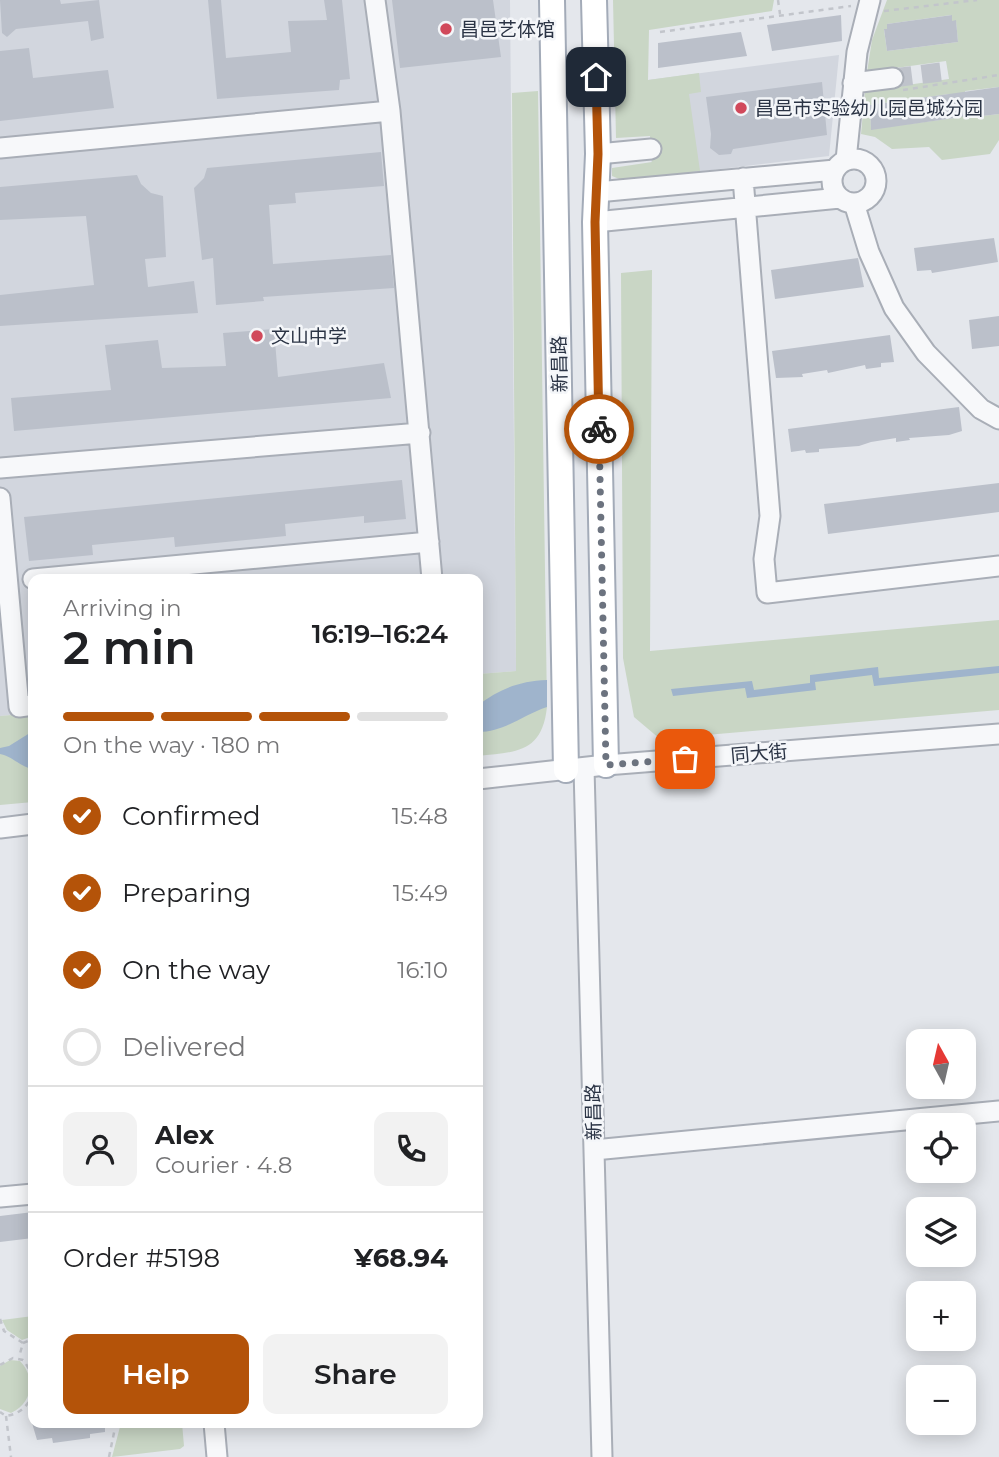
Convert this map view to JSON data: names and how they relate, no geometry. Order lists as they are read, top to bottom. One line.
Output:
{"streets":{"main road":["新昌路"],"street":["同大街"]},"crossings":[["新昌路","同大街"]],"places":["昌邑艺体馆","昌邑市实验幼儿园邑城分园","文山中学"],"north":"top","page":{"heading":["2 min","Arriving in","16:19–16:24"],"panel":["Alex","Courier · 4.8","Order #5198","¥68.94"],"bar":"On the way · 180 m","list":[["Confirmed","15:48"],["Preparing","15:49"],["On the way","16:10"],"Delivered"],"map_buttons":["+","−"],"buttons":["Help","Share"]}}
